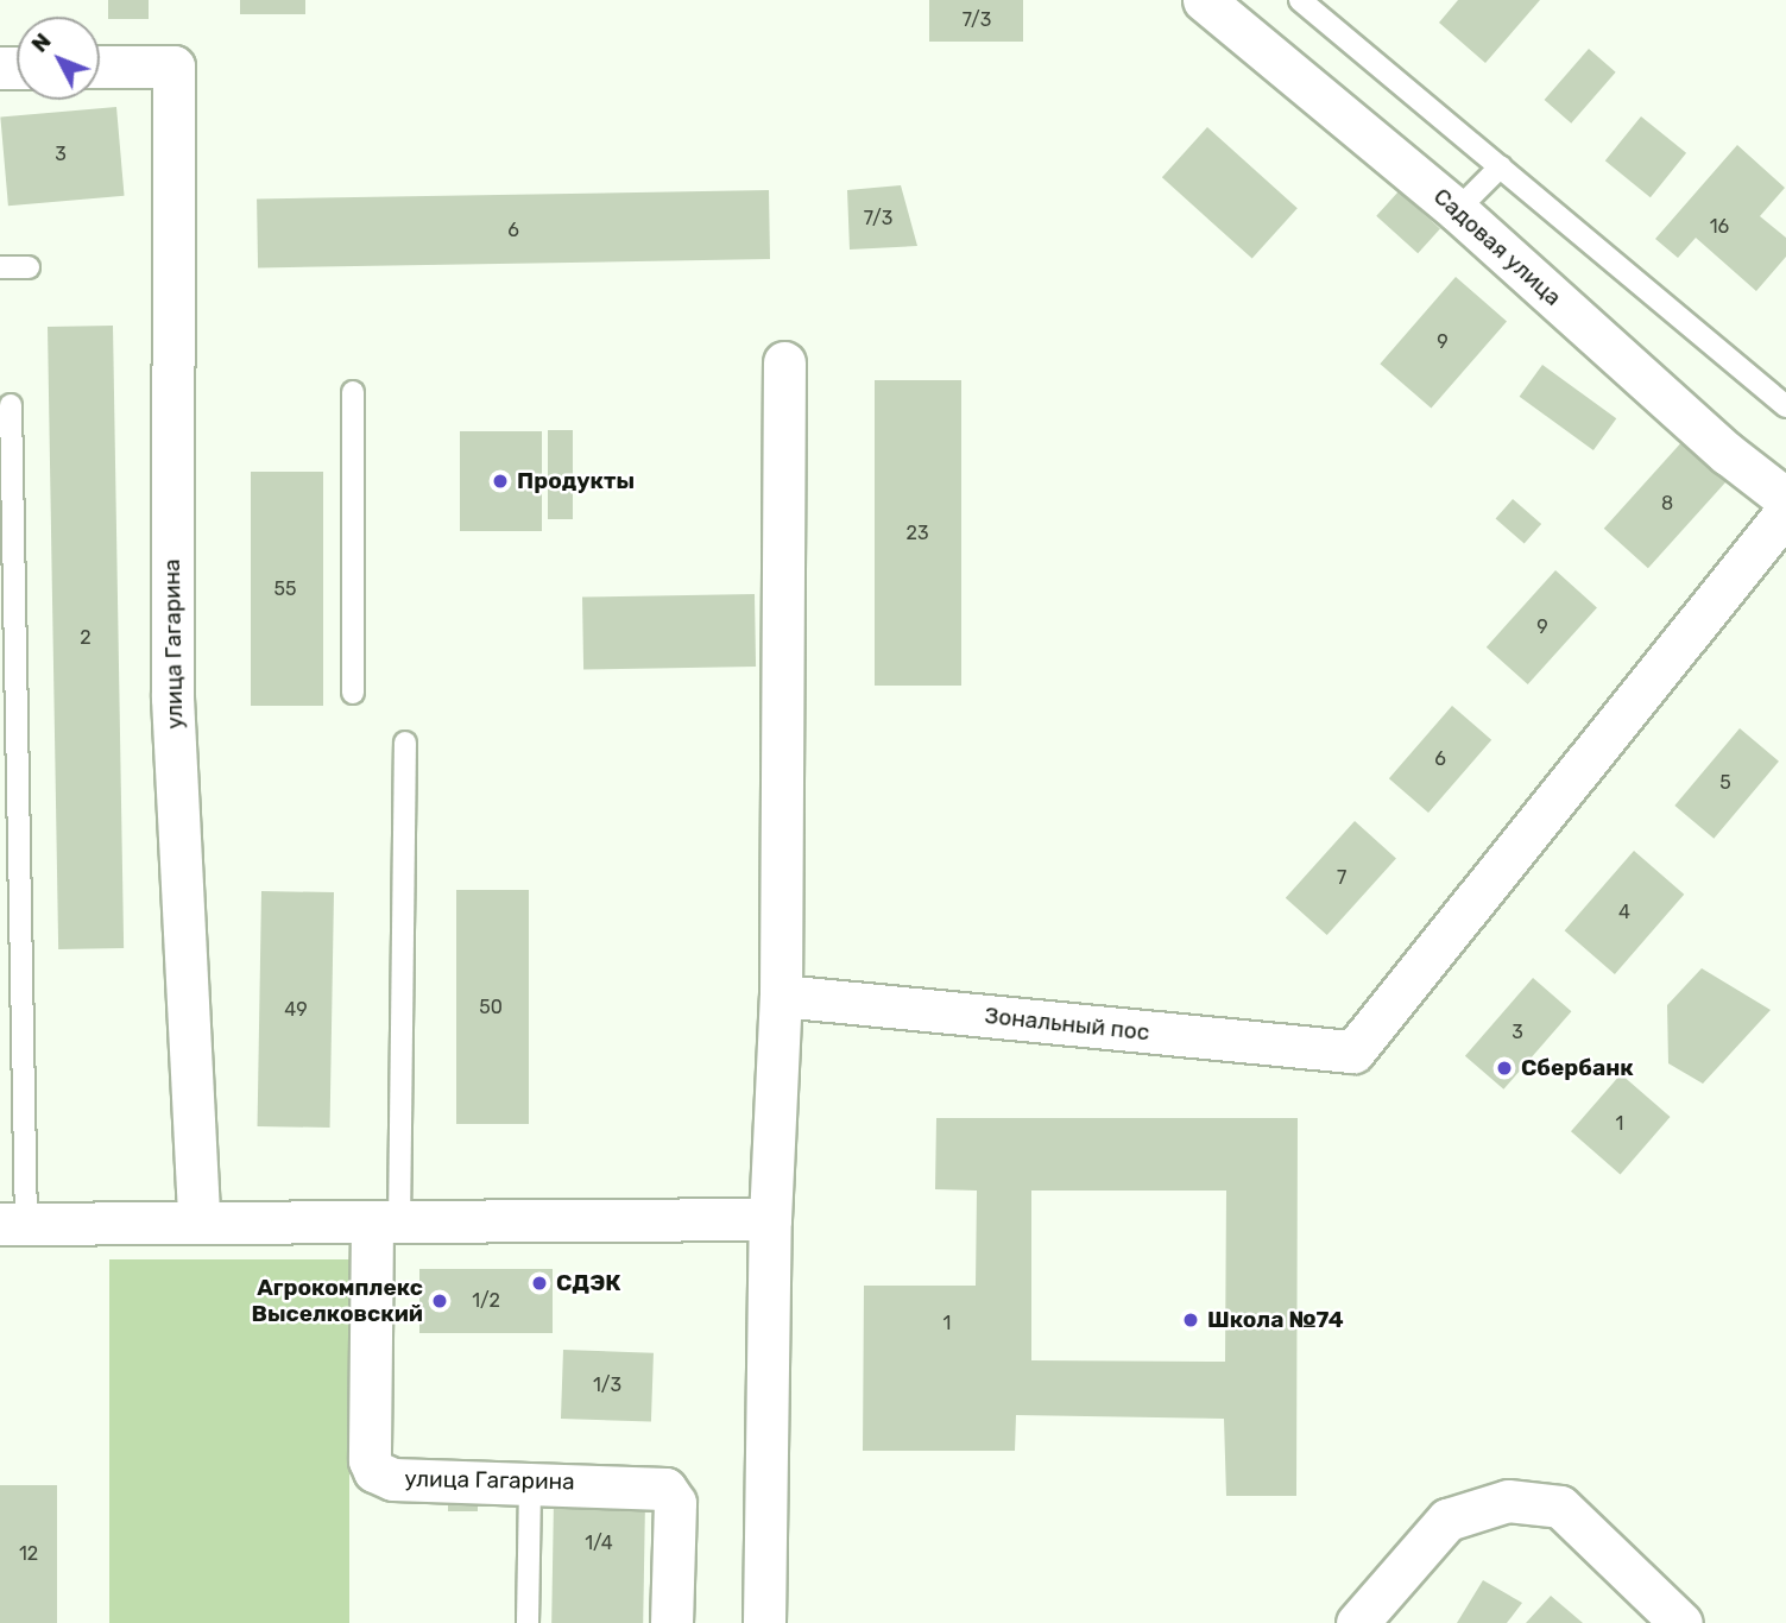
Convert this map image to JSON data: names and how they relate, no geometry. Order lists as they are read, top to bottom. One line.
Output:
{"streets":{"street":["Садовая улица","улица Гагарина","Зональный пос"]},"places":["Продукты","Сбербанк","СДЭК","Агрокомплекс Выселковский","Школа №74"],"house_numbers":["7/3","3","7/3","16","6","9","8","23","55","9","2","6","5","7","4","50","49","3","1","1/2","1","1/3","1/4","12"],"north":"top left"}
